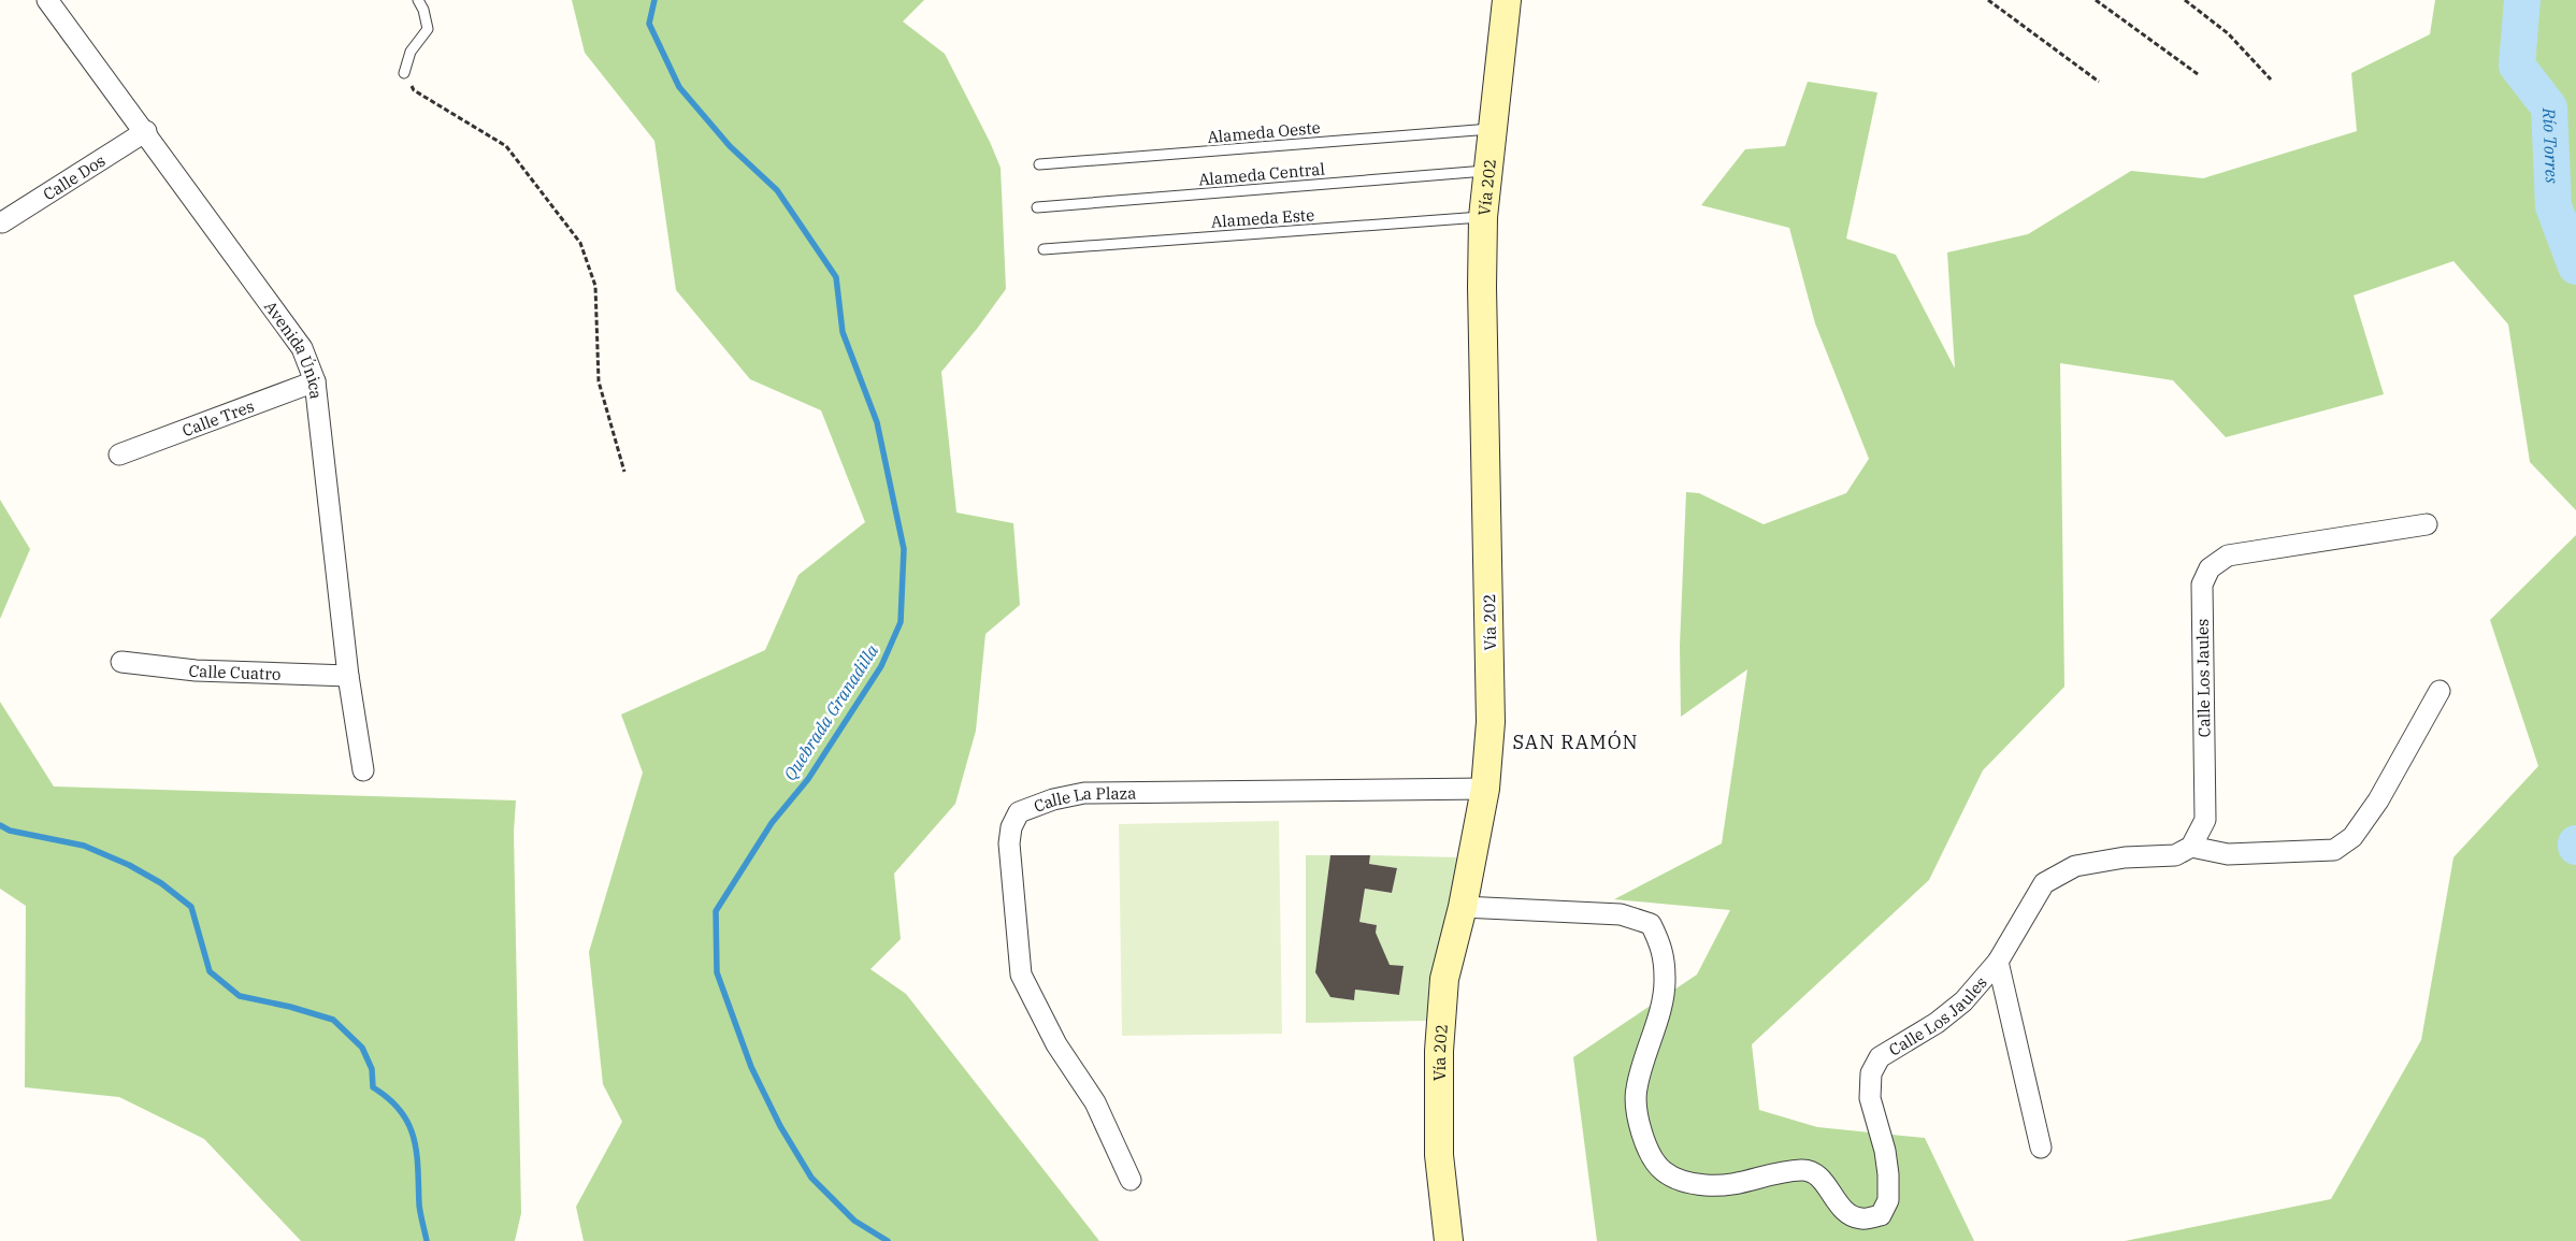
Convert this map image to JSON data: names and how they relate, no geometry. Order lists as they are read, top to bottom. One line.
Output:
{"streets":{"main road":["Vía 202"],"street":["Calle Dos","Avenida Única","Calle Tres","Calle Cuatro","Calle Los Jaules","Calle La Plaza"],"lane":["Alameda Oeste","Alameda Central","Alameda Este"]},"crossings":[["Alameda Oeste","Vía 202"],["Alameda Central","Vía 202"],["Calle Dos","Avenida Única"],["Vía 202","Alameda Este"],["Vía 202","Calle Los Jaules"],["Vía 202","Calle La Plaza"],["Avenida Única","Calle Tres"],["Avenida Única","Calle Cuatro"]],"districts":["SAN RAMÓN"],"water":["Río Torres","Quebrada Granadilla"]}
